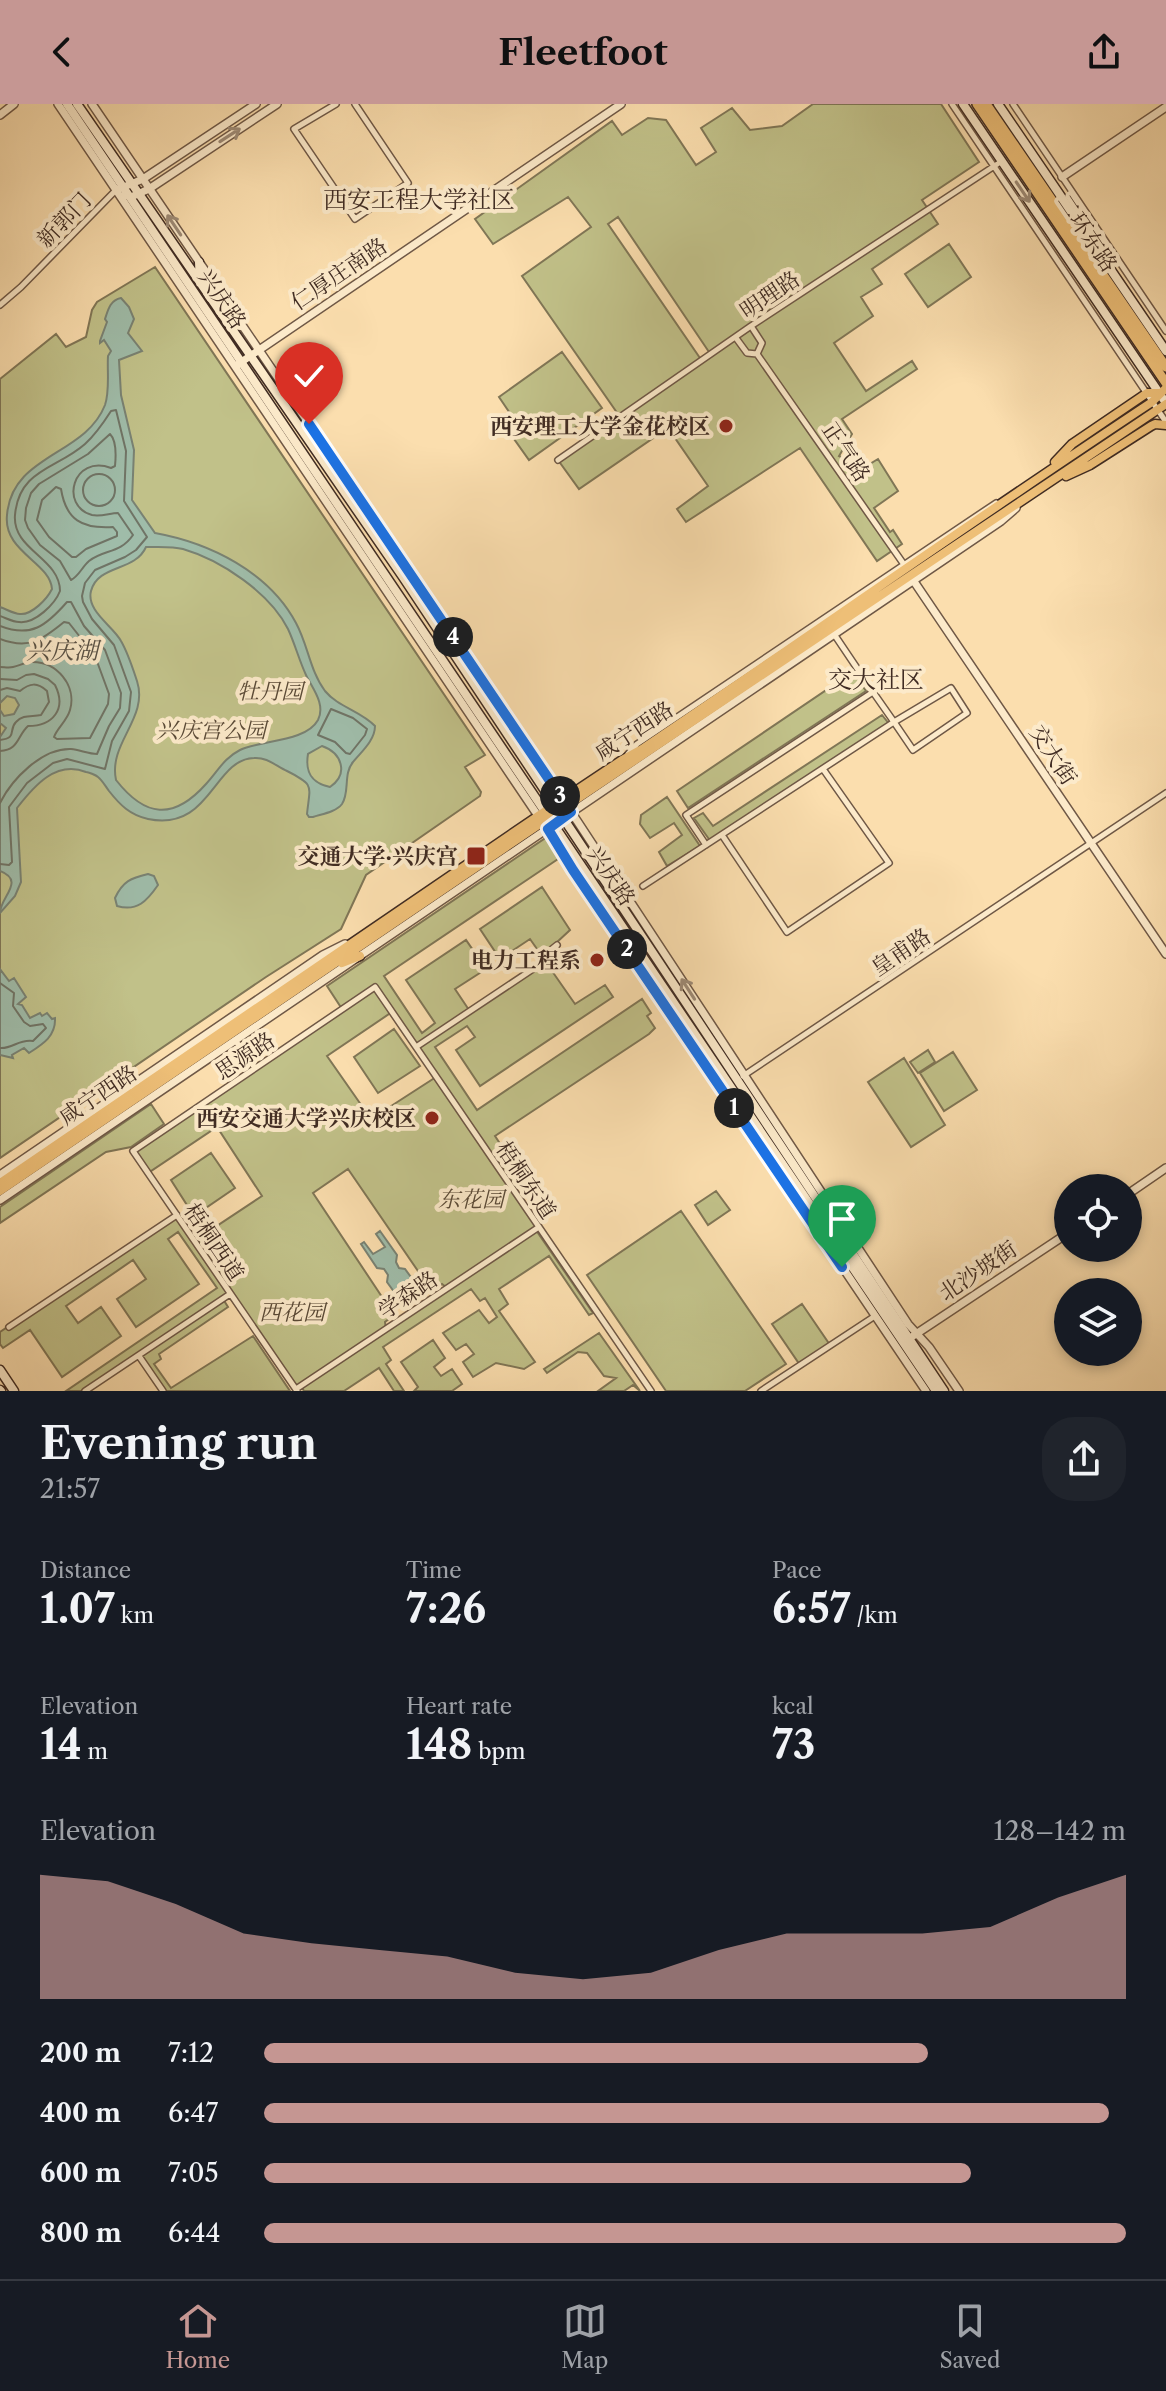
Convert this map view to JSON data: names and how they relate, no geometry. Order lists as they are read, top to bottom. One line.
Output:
{"streets":{"highway":["二环东路"],"main road":["兴庆路","咸宁西路"],"street":["新郭门","仁厚庄南路","明理路","正气路","交大街","皇甫路","思源路","梧桐东道","梧桐西道","北沙坡街","学森路"]},"crossings":[["新郭门","兴庆路"],["仁厚庄南路","兴庆路"],["兴庆路","咸宁西路"],["兴庆路","皇甫路"],["兴庆路","北沙坡街"],["正气路","咸宁西路"],["正气路","交大街"],["咸宁西路","交大街"],["交大街","皇甫路"],["思源路","梧桐东道"],["思源路","梧桐西道"],["梧桐东道","学森路"],["梧桐西道","学森路"]],"districts":["西安工程大学社区","交大社区"],"water":["兴庆湖"],"parks":["牡丹园","兴庆宫公园","东花园","西花园"],"places":{"other":["西安理工大学金花校区","电力工程系","西安交通大学兴庆校区"],"transit":["交通大学·兴庆宫"]},"page":{"header":"Fleetfoot","pins":["4","3","2","1"],"heading":["Evening run","21:57"],"stats":[["Distance","1.07 km"],["Time","7:26"],["Pace","6:57 /km"],["Elevation","14 m"],["Heart rate","148 bpm"],["kcal","73"]],"chart":["Elevation","128–142 m"],"list":[{"name":"200 m","note":"7:12"},{"name":"400 m","note":"6:47"},{"name":"600 m","note":"7:05"},{"name":"800 m","note":"6:44"}],"tabs":["Home","Map","Saved"]}}
